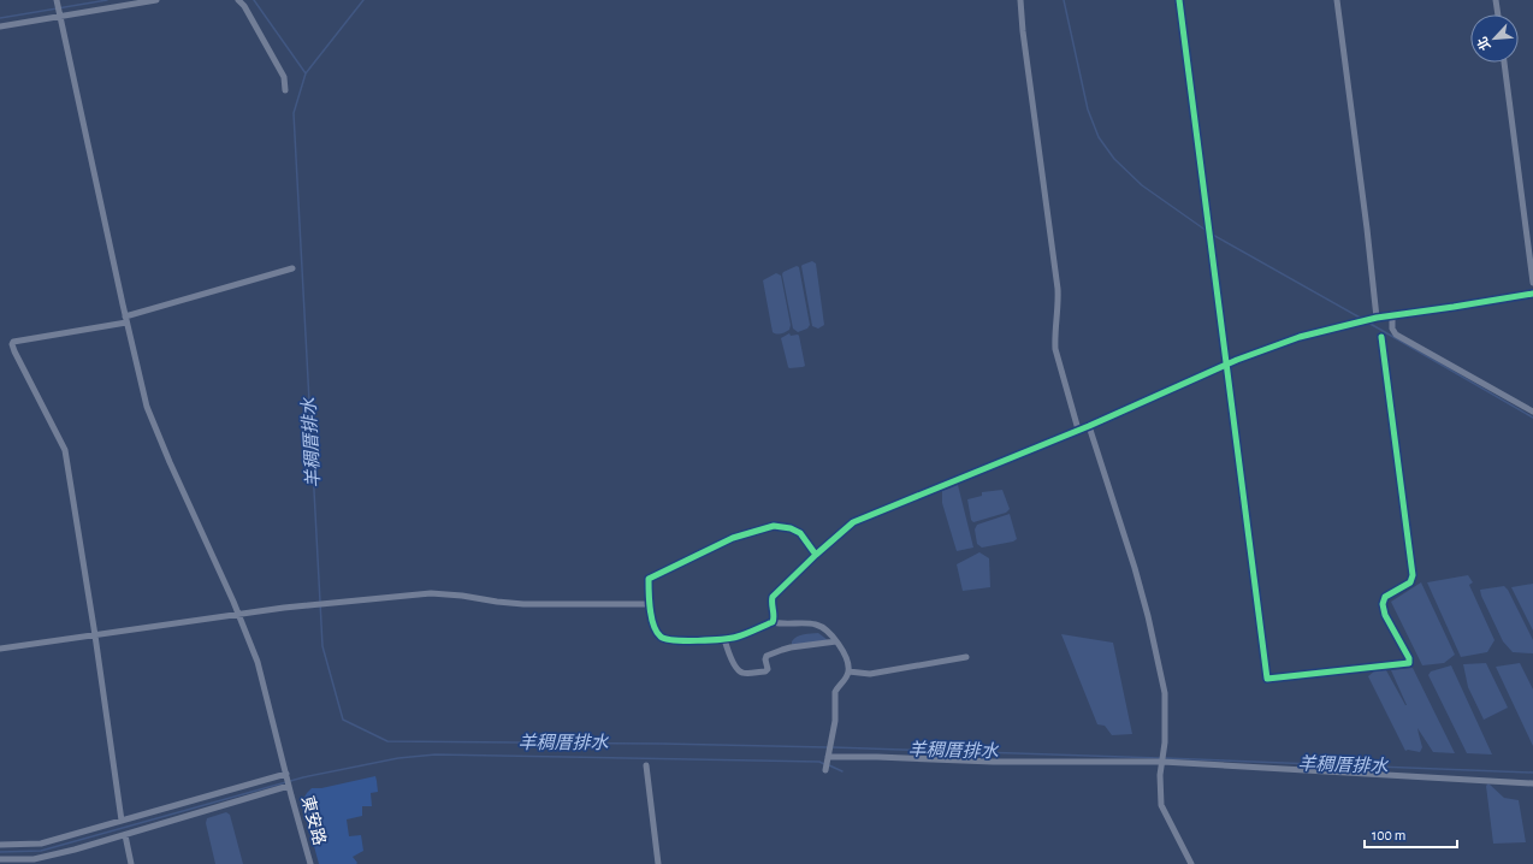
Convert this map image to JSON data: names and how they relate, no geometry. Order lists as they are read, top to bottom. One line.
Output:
{"streets":{"street":["東安路"]},"water":["羊稠厝排水"],"scale_bar":"100 m","north":"bottom left"}
